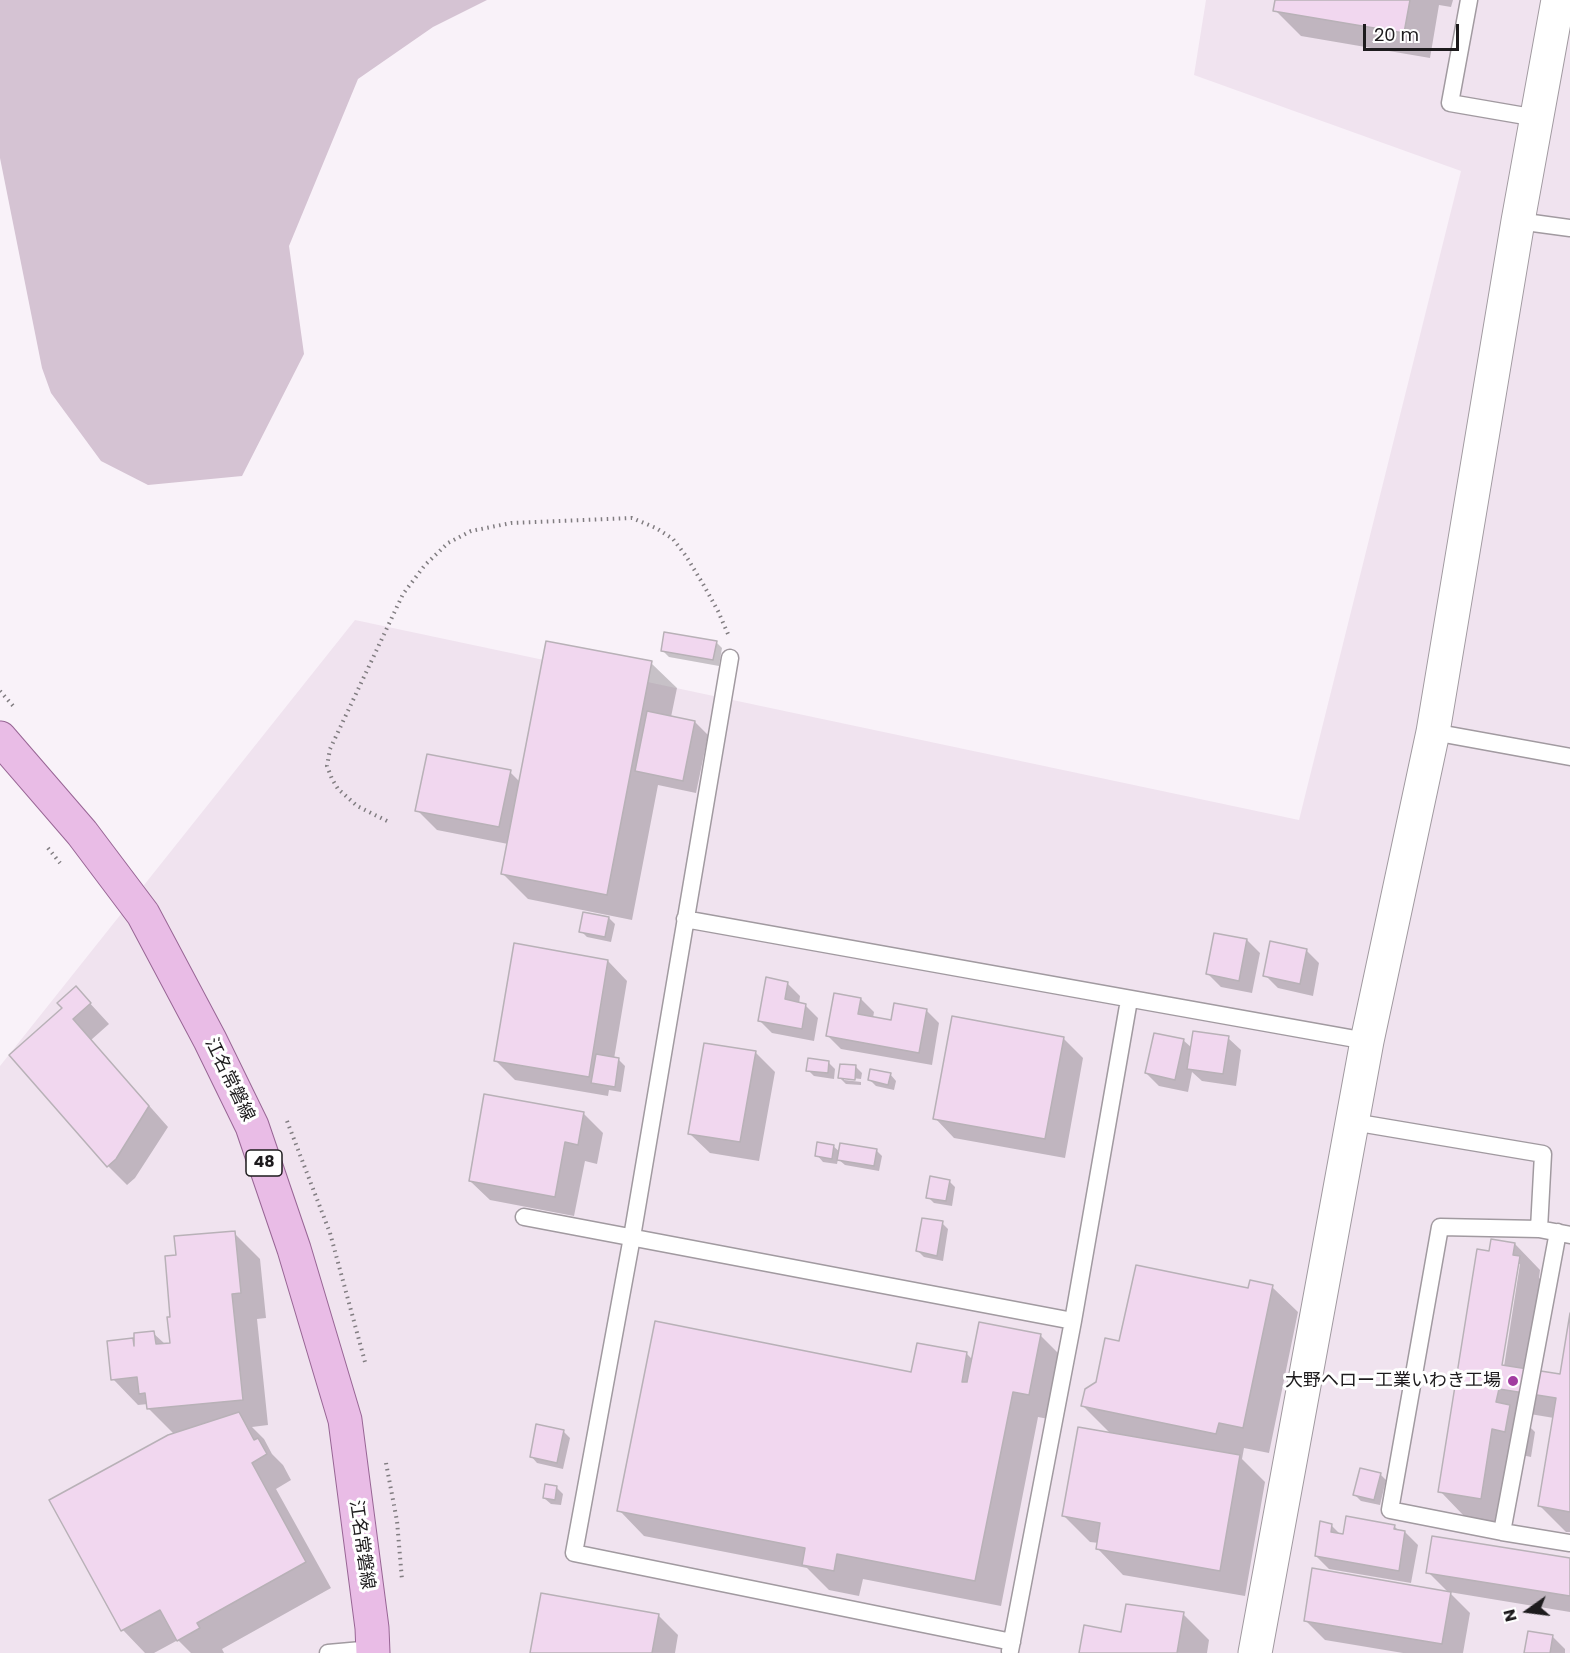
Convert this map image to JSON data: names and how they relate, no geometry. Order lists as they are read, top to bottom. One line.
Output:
{"streets":{"main road":["江名常磐線","48"]},"places":["大野ヘロー工業いわき工場"],"scale_bar":"20 m","north":"left"}
